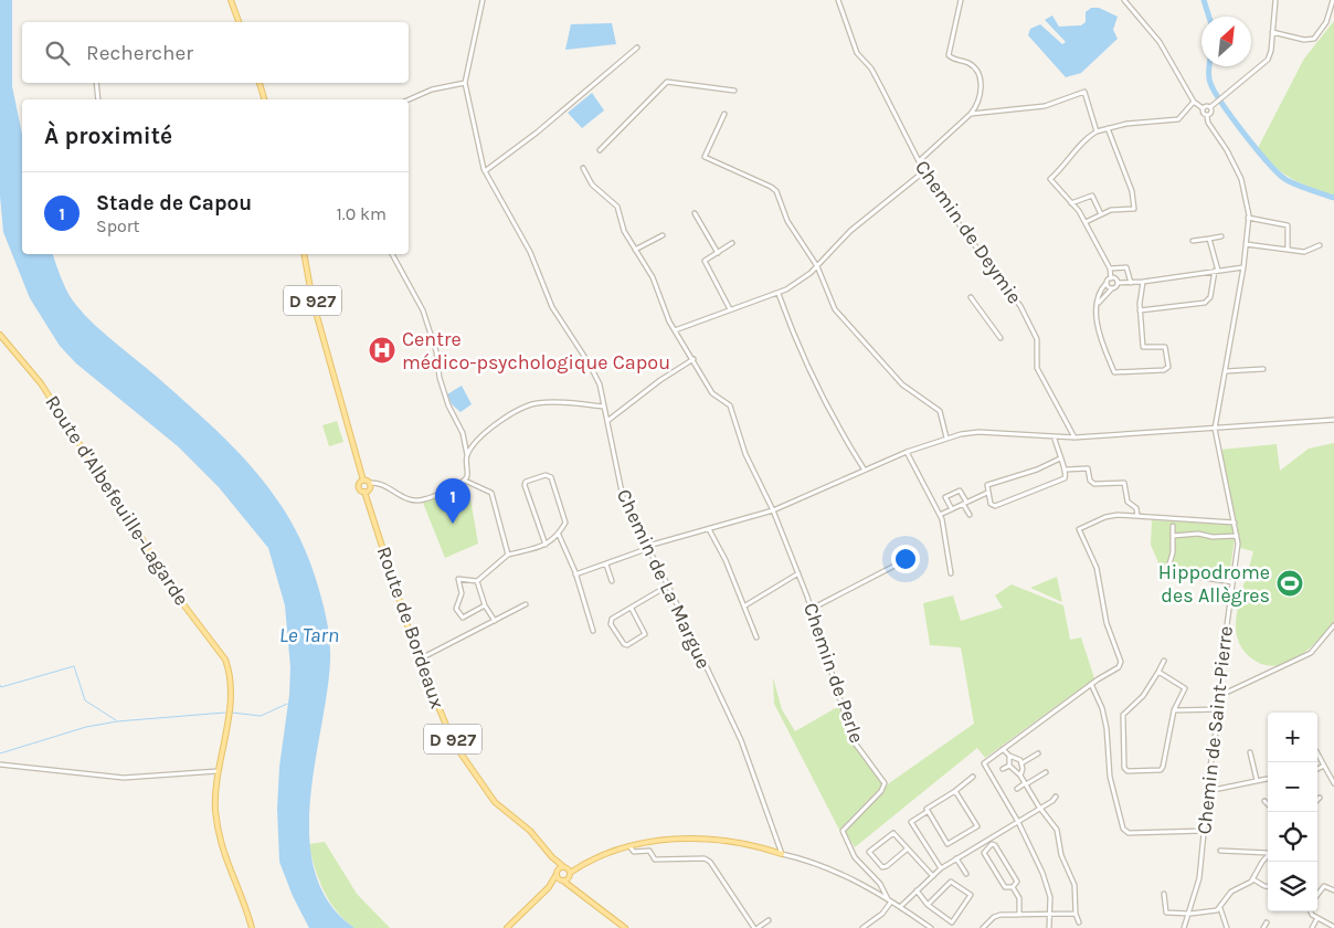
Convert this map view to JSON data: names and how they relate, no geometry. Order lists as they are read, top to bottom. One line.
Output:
{"streets":{"main road":["D 927","Route d'Albefeuille-Lagarde","Route de Bordeaux"],"street":["Chemin de Deymie","Chemin de La Margue","Chemin de Perle","Chemin de Saint-Pierre"]},"crossings":[["D 927","Route de Bordeaux"]],"water":["Le Tarn"],"places":{"hospital":["Centre médico-psychologique Capou"],"sports":["Hippodrome des Allègres"]},"north":"top right","page":{"search":"Rechercher","heading":"À proximité","list":[{"mark":"1","name":"Stade de Capou","note":"Sport","value":"1.0 km"}],"pins":"1","map_buttons":["+","−"]}}
